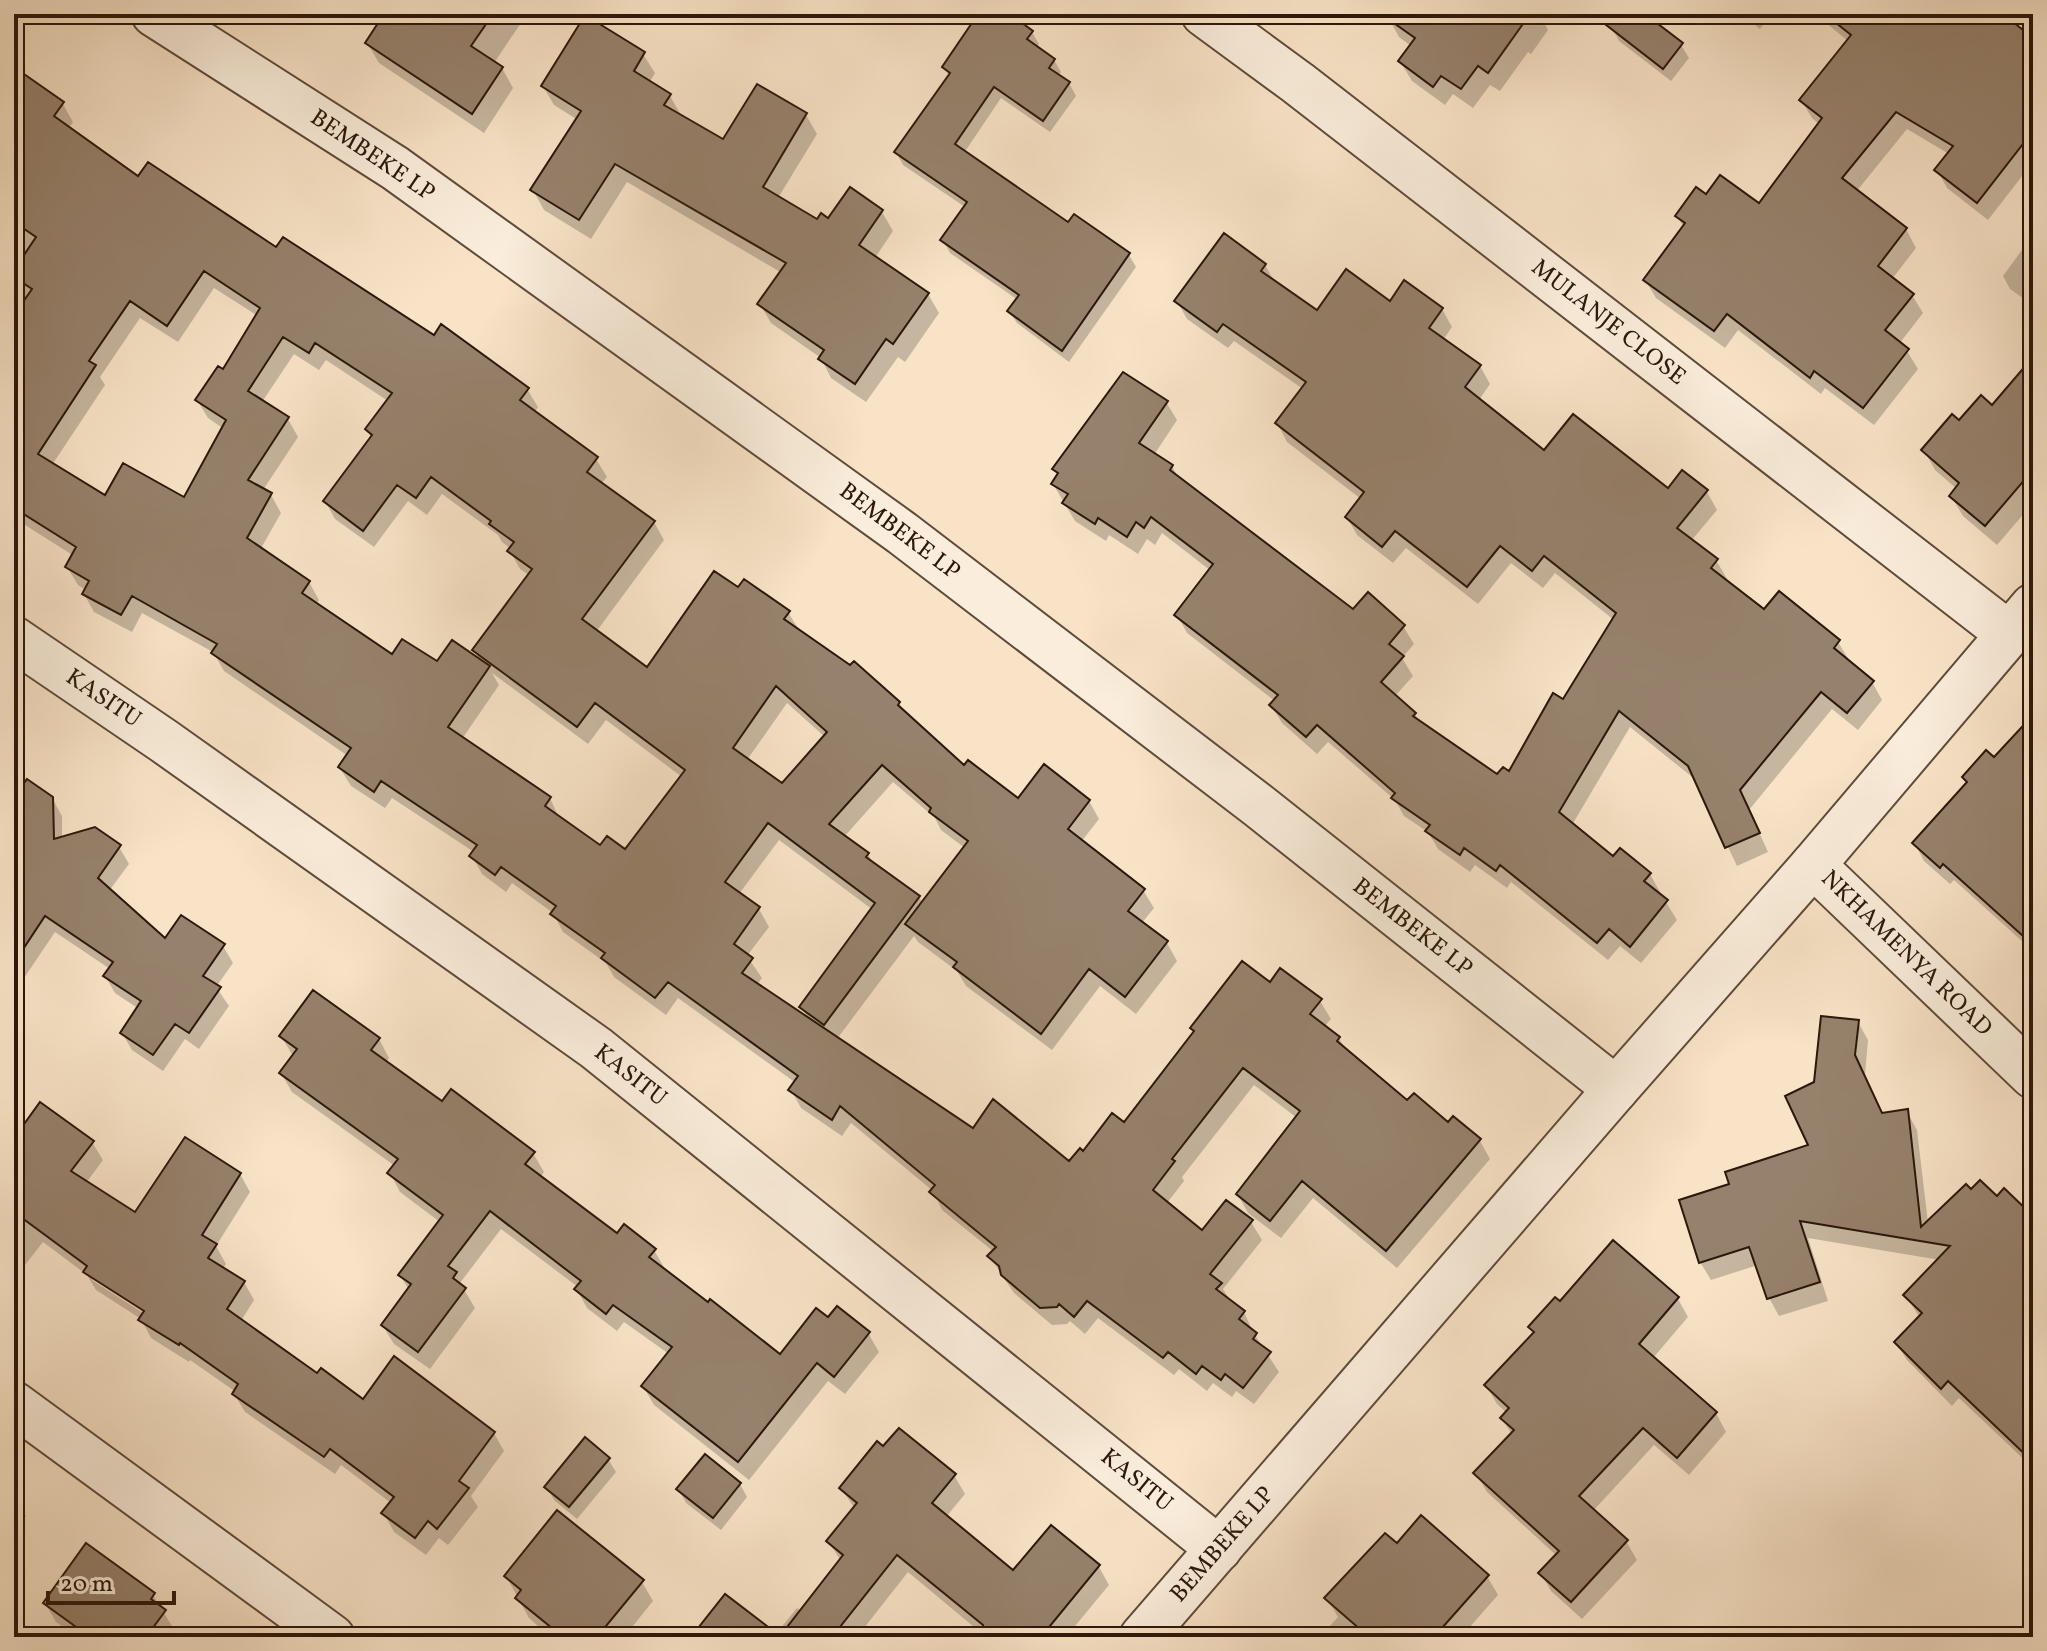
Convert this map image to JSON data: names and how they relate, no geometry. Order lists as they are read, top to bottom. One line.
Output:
{"streets":{"street":["BEMBEKE LP","MULANJE CLOSE","KASITU","NKHAMENYA ROAD"]},"crossings":[["BEMBEKE LP","MULANJE CLOSE"],["BEMBEKE LP","KASITU"],["BEMBEKE LP","NKHAMENYA ROAD"]],"scale_bar":"20 m"}
